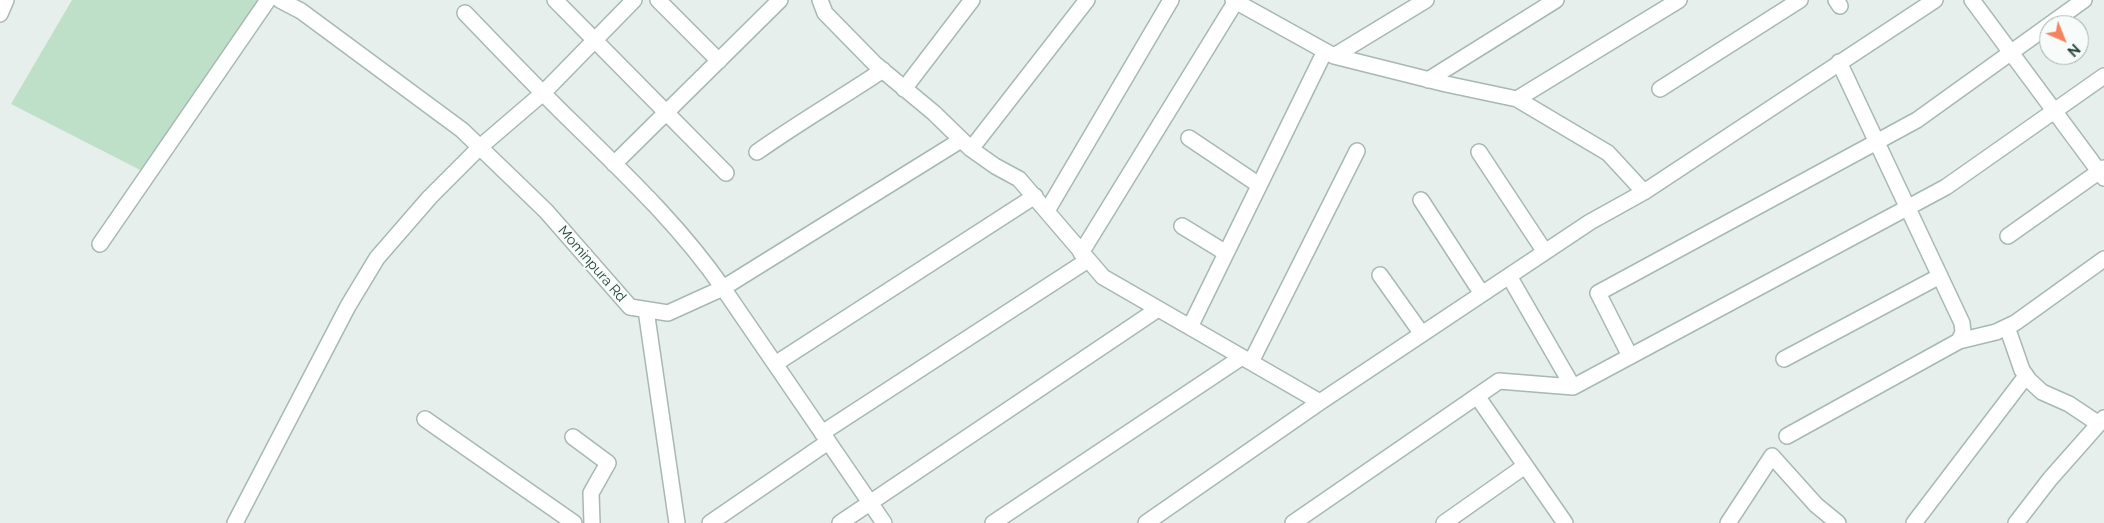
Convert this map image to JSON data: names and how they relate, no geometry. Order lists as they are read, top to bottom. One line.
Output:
{"streets":{"street":["Mominpura Rd"]},"north":"bottom right"}
